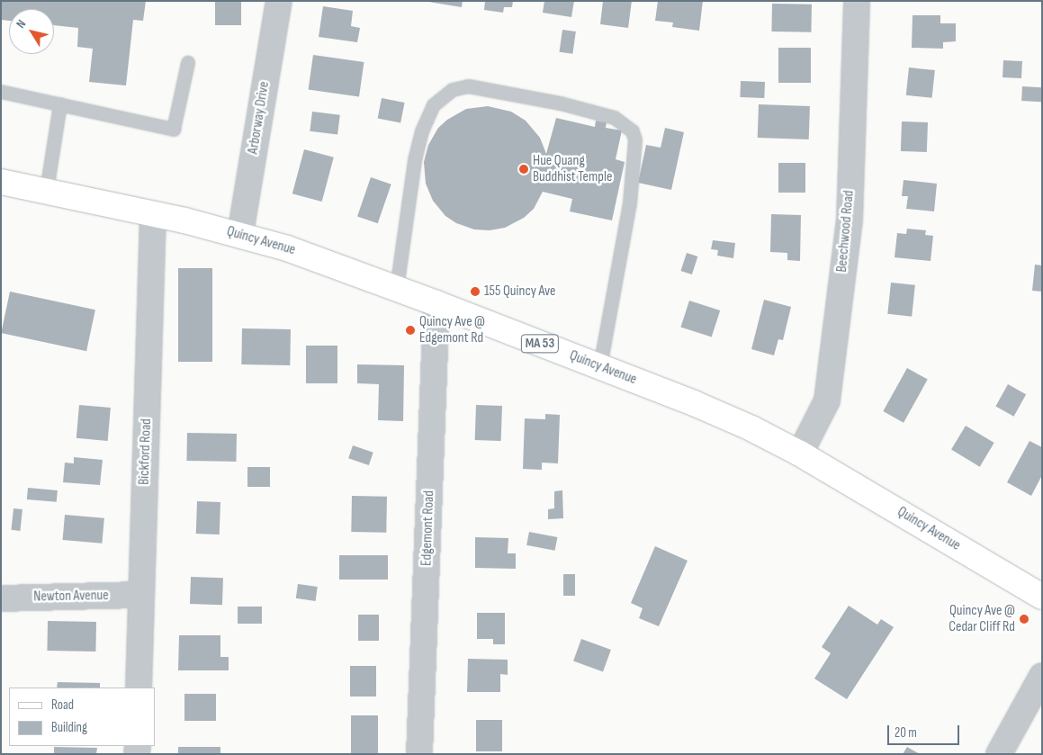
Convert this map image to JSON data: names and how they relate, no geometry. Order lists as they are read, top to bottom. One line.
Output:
{"streets":{"main road":["Quincy Avenue","MA 53"],"street":["Arborway Drive","Beechwood Road","Bickford Road","Edgemont Road","Newton Avenue"]},"crossings":[["Arborway Drive","Quincy Avenue"],["Beechwood Road","Quincy Avenue"],["Quincy Avenue","Bickford Road"],["Quincy Avenue","Edgemont Road"],["Bickford Road","Newton Avenue"]],"places":["Hue Quang Buddhist Temple","155 Quincy Ave","Quincy Ave @ Edgemont Rd","Quincy Ave @ Cedar Cliff Rd"],"legend":["Road","Building"],"scale_bar":"20 m","north":"top left"}
